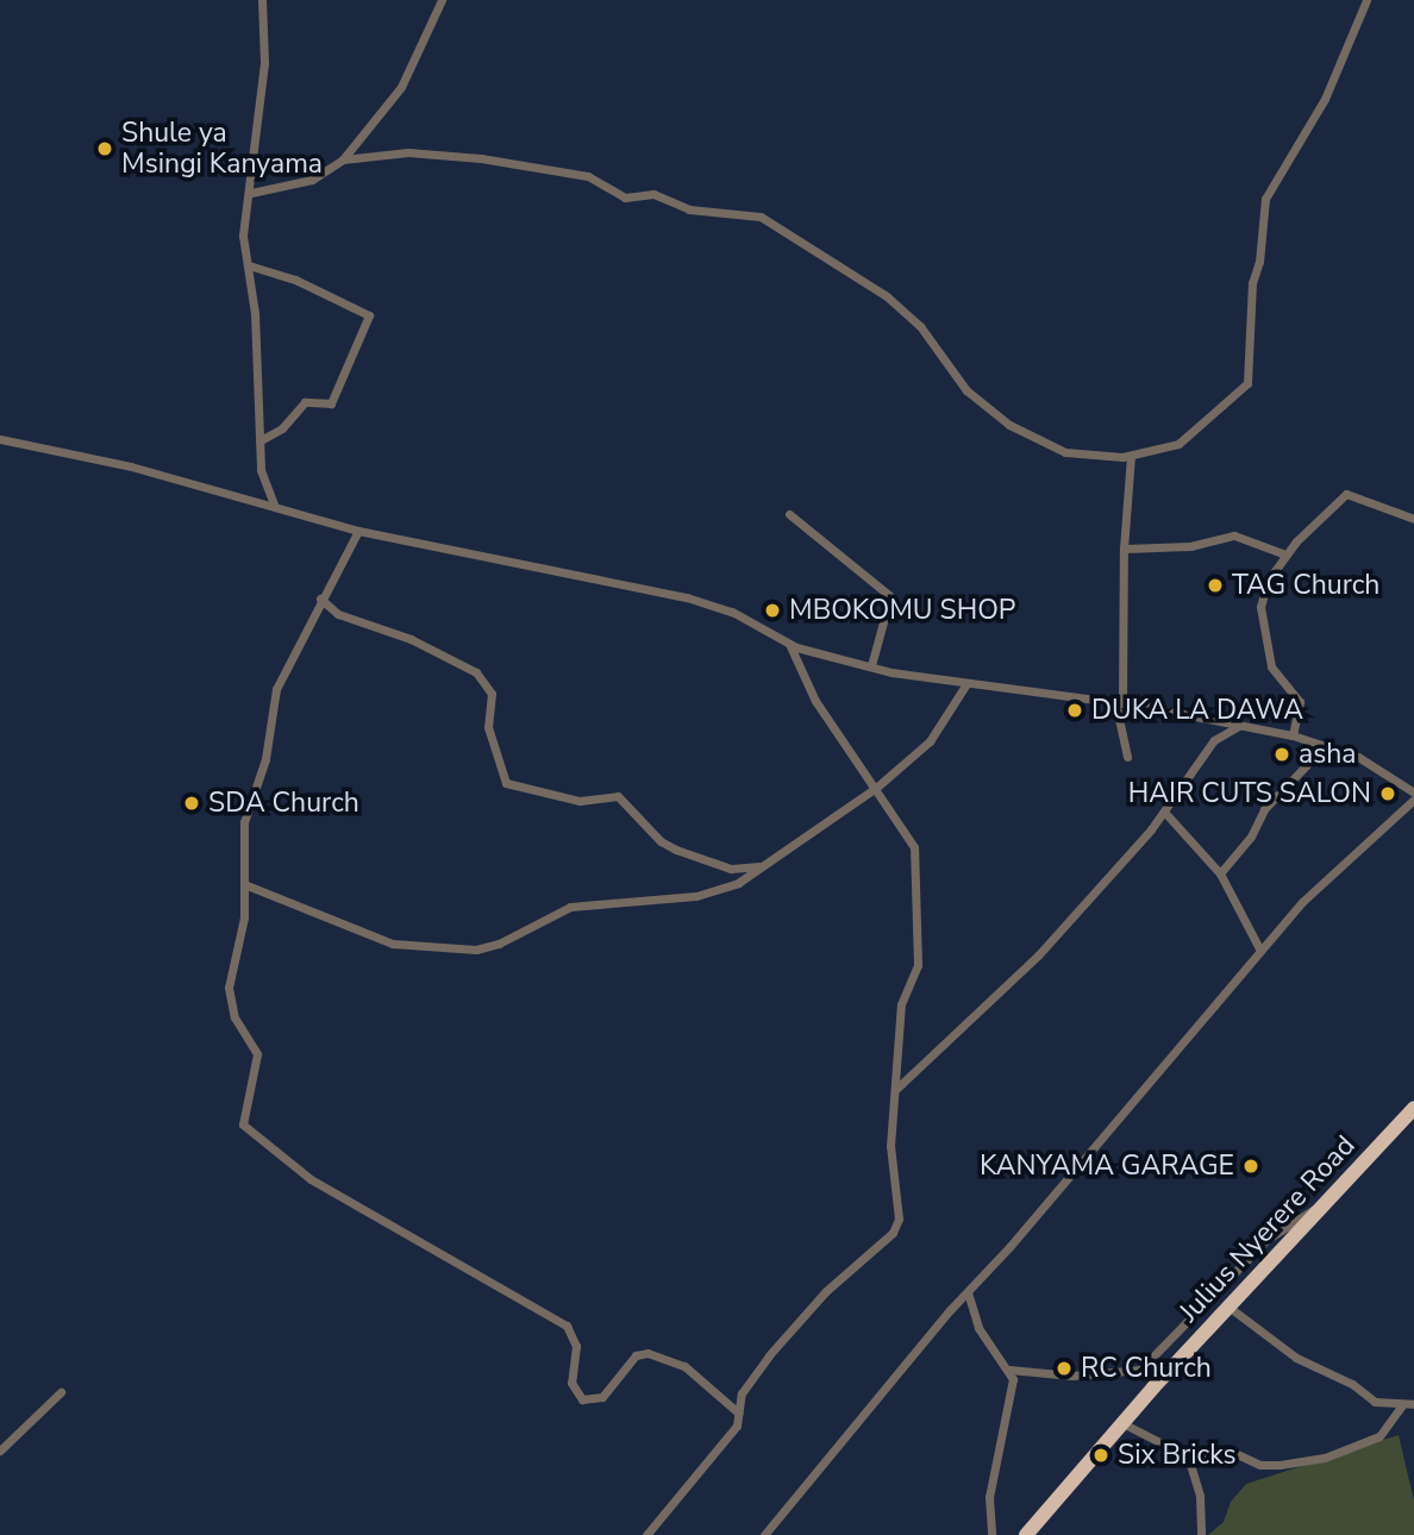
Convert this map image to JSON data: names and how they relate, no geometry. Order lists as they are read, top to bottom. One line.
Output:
{"streets":{"highway":["Julius Nyerere Road"]},"places":["Shule ya Msingi Kanyama","TAG Church","MBOKOMU SHOP","DUKA LA DAWA","asha","HAIR CUTS SALON","SDA Church","KANYAMA GARAGE","RC Church","Six Bricks"]}
